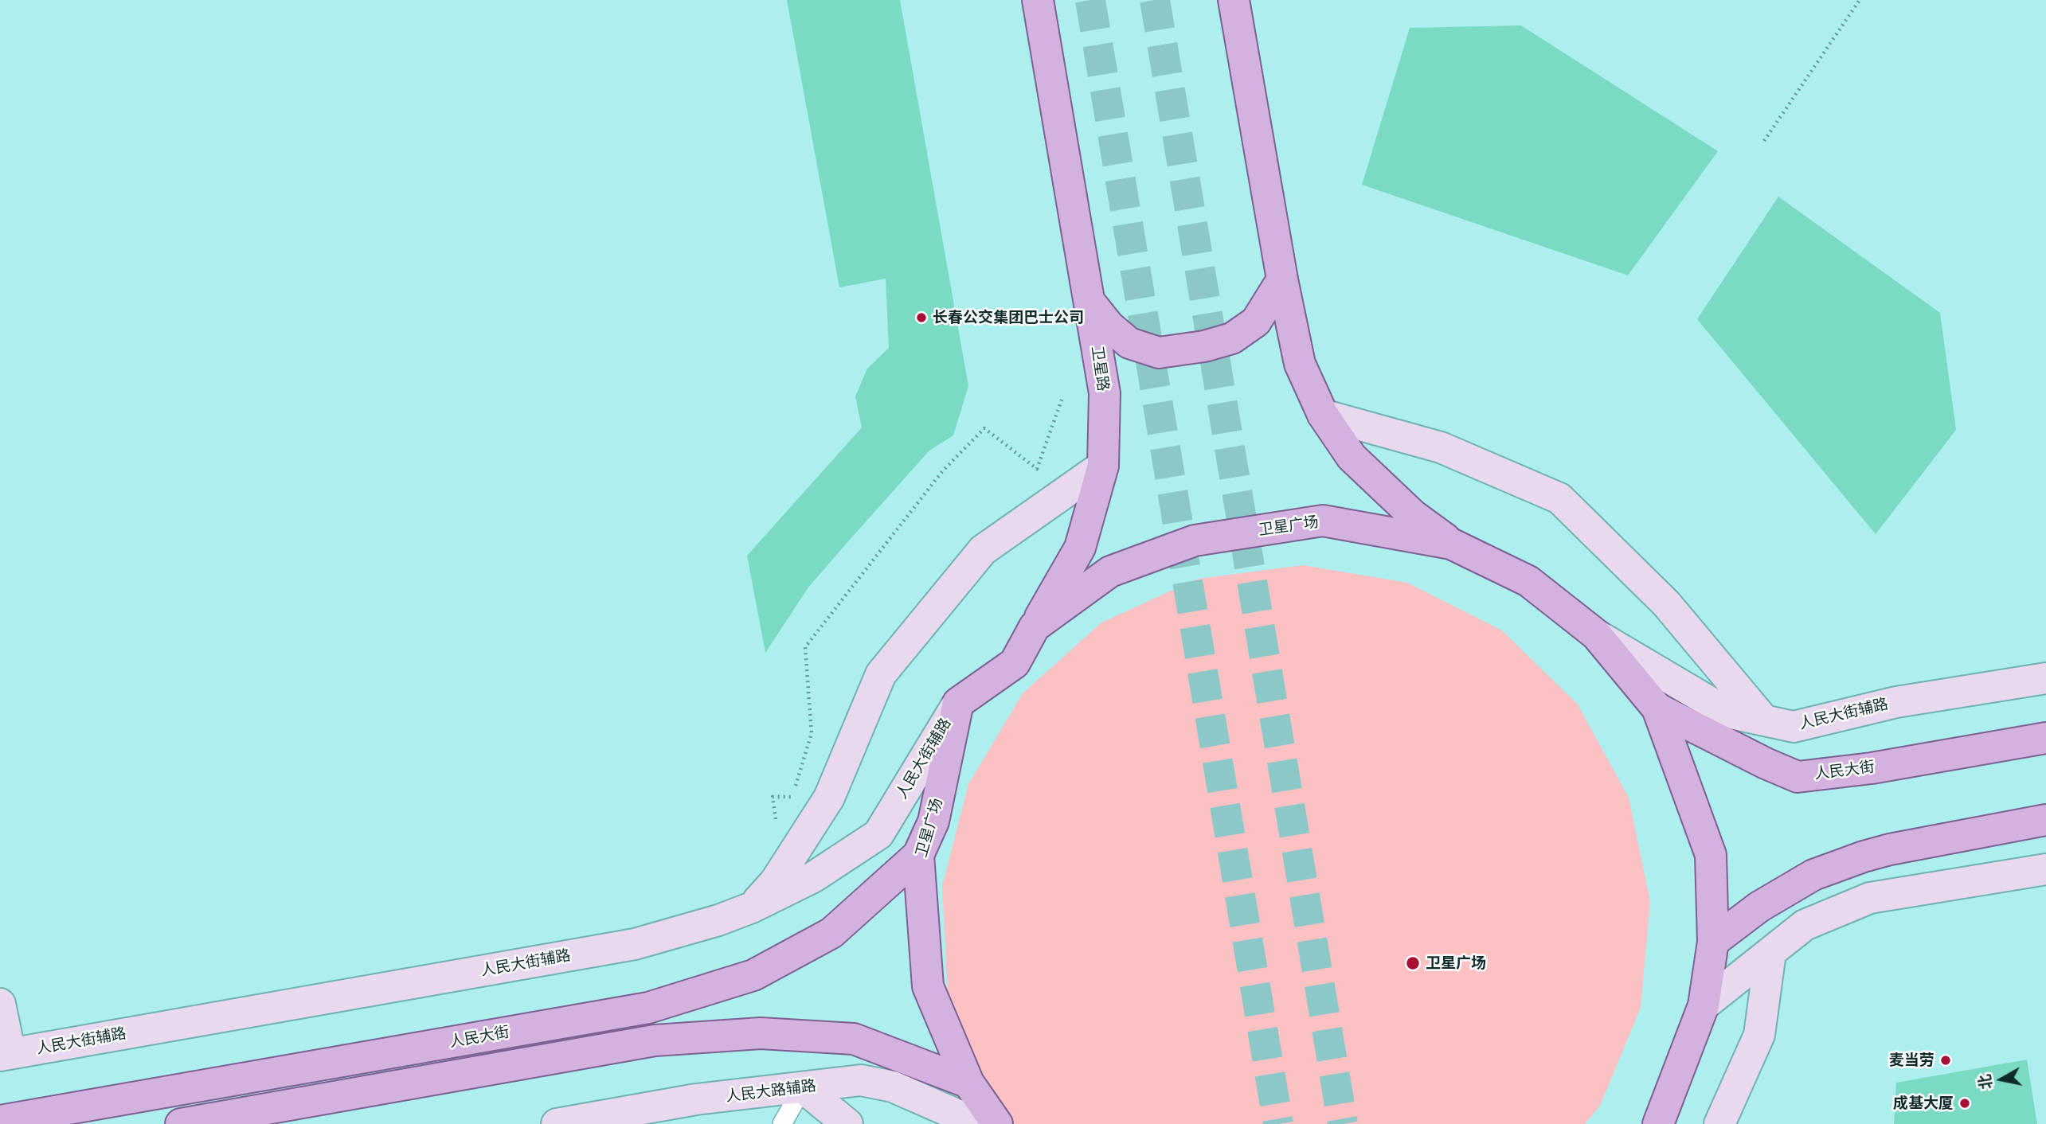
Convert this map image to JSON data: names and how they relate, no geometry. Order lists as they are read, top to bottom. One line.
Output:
{"streets":{"main road":["卫星路","卫星广场","人民大街辅路","人民大街","人民大路辅路"]},"crossings":[["卫星路","卫星广场"],["卫星广场","人民大街辅路"],["卫星广场","人民大街"]],"places":["长春公交集团巴士公司","卫星广场","麦当劳","成基大厦"],"north":"left"}
